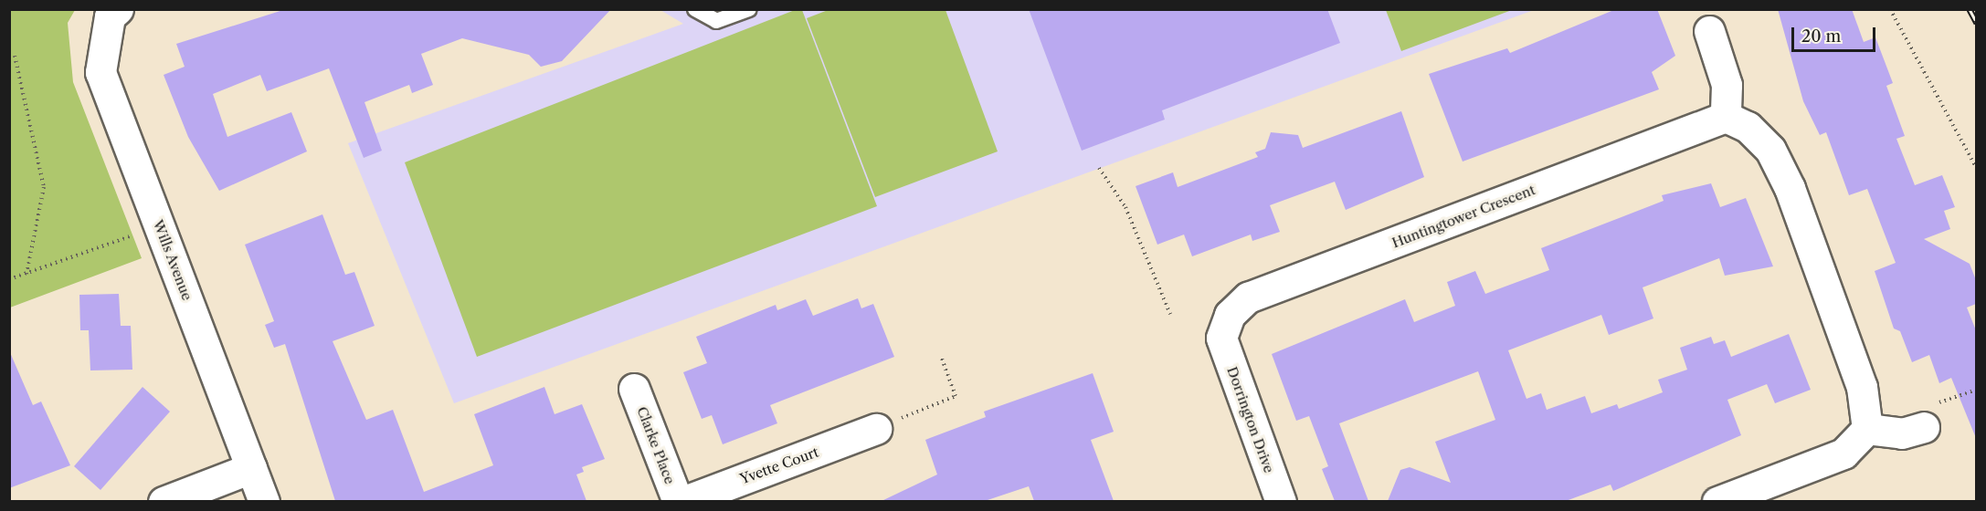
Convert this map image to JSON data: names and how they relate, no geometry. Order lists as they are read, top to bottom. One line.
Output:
{"streets":{"street":["Huntingtower Crescent","Wills Avenue","Dorrington Drive","Clarke Place","Yvette Court"]},"crossings":[["Huntingtower Crescent","Dorrington Drive"]],"scale_bar":"20 m"}
